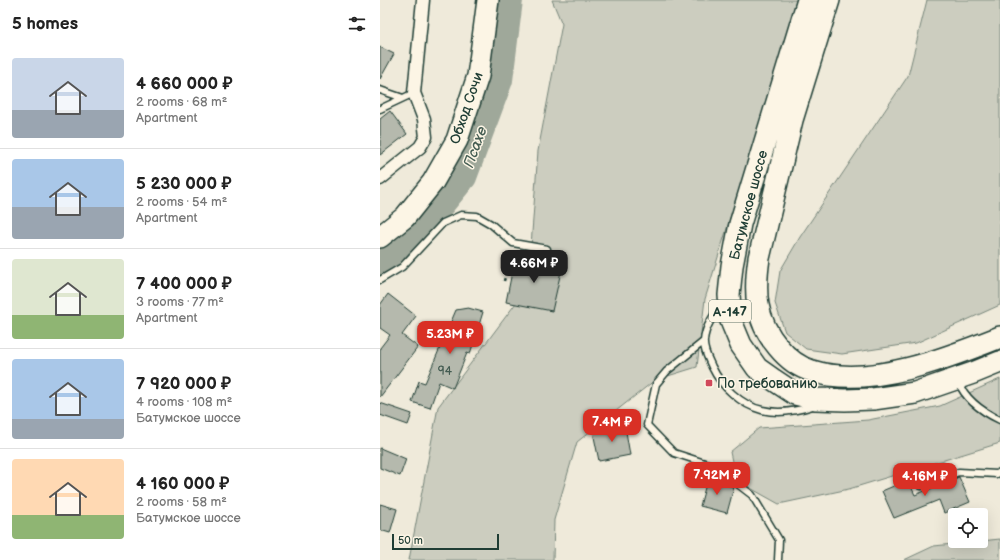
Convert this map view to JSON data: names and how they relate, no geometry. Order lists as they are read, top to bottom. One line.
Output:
{"streets":{"highway":["Обход Сочи","Батумское шоссе","А-147"]},"water":["Псахе"],"places":{"transit":["По требованию"]},"house_numbers":["94"],"scale_bar":"50 m","page":{"heading":"5 homes","list":[{"name":"4 660 000 ₽","note":"2 rooms · 68 m² · Apartment"},{"name":"5 230 000 ₽","note":"2 rooms · 54 m² · Apartment"},{"name":"7 400 000 ₽","note":"3 rooms · 77 m² · Apartment"},{"name":"7 920 000 ₽","note":"4 rooms · 108 m² · Батумское шоссе"},{"name":"4 160 000 ₽","note":"2 rooms · 58 m² · Батумское шоссе"}],"price":["4.66M ₽","5.23M ₽","7.4M ₽","7.92M ₽","4.16M ₽"],"scale":"50 m"}}
